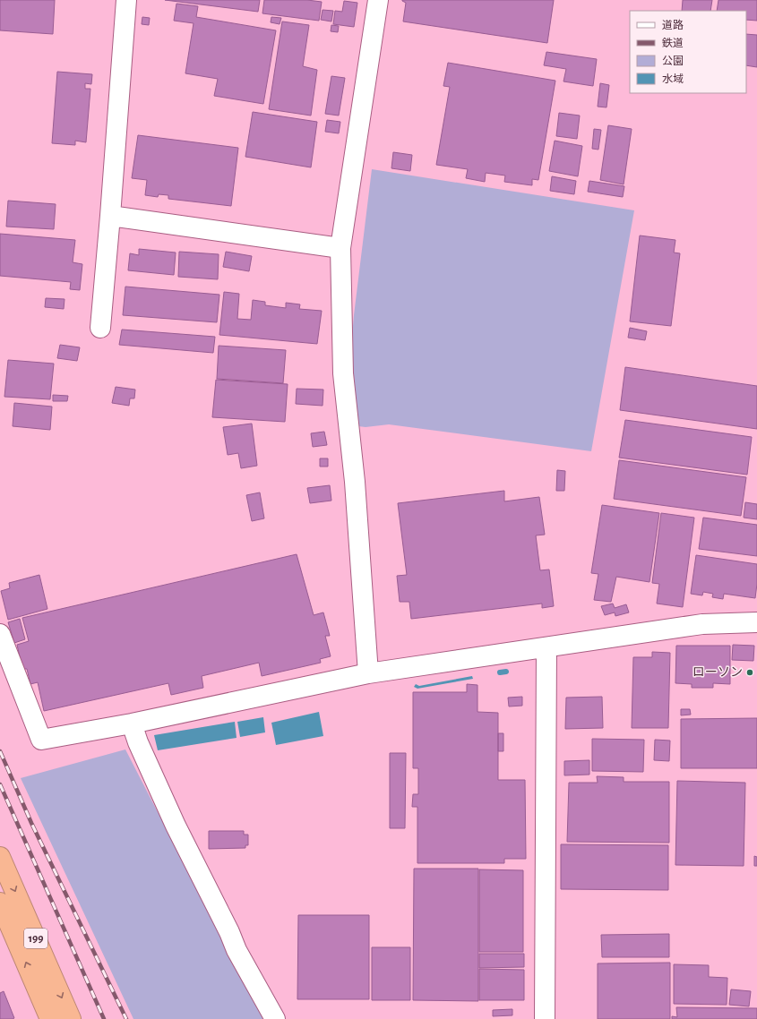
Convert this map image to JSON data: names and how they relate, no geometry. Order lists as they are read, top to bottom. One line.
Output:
{"streets":{"highway":["199"]},"places":["ローソン"],"legend":["道路","鉄道","公園","水域"]}
